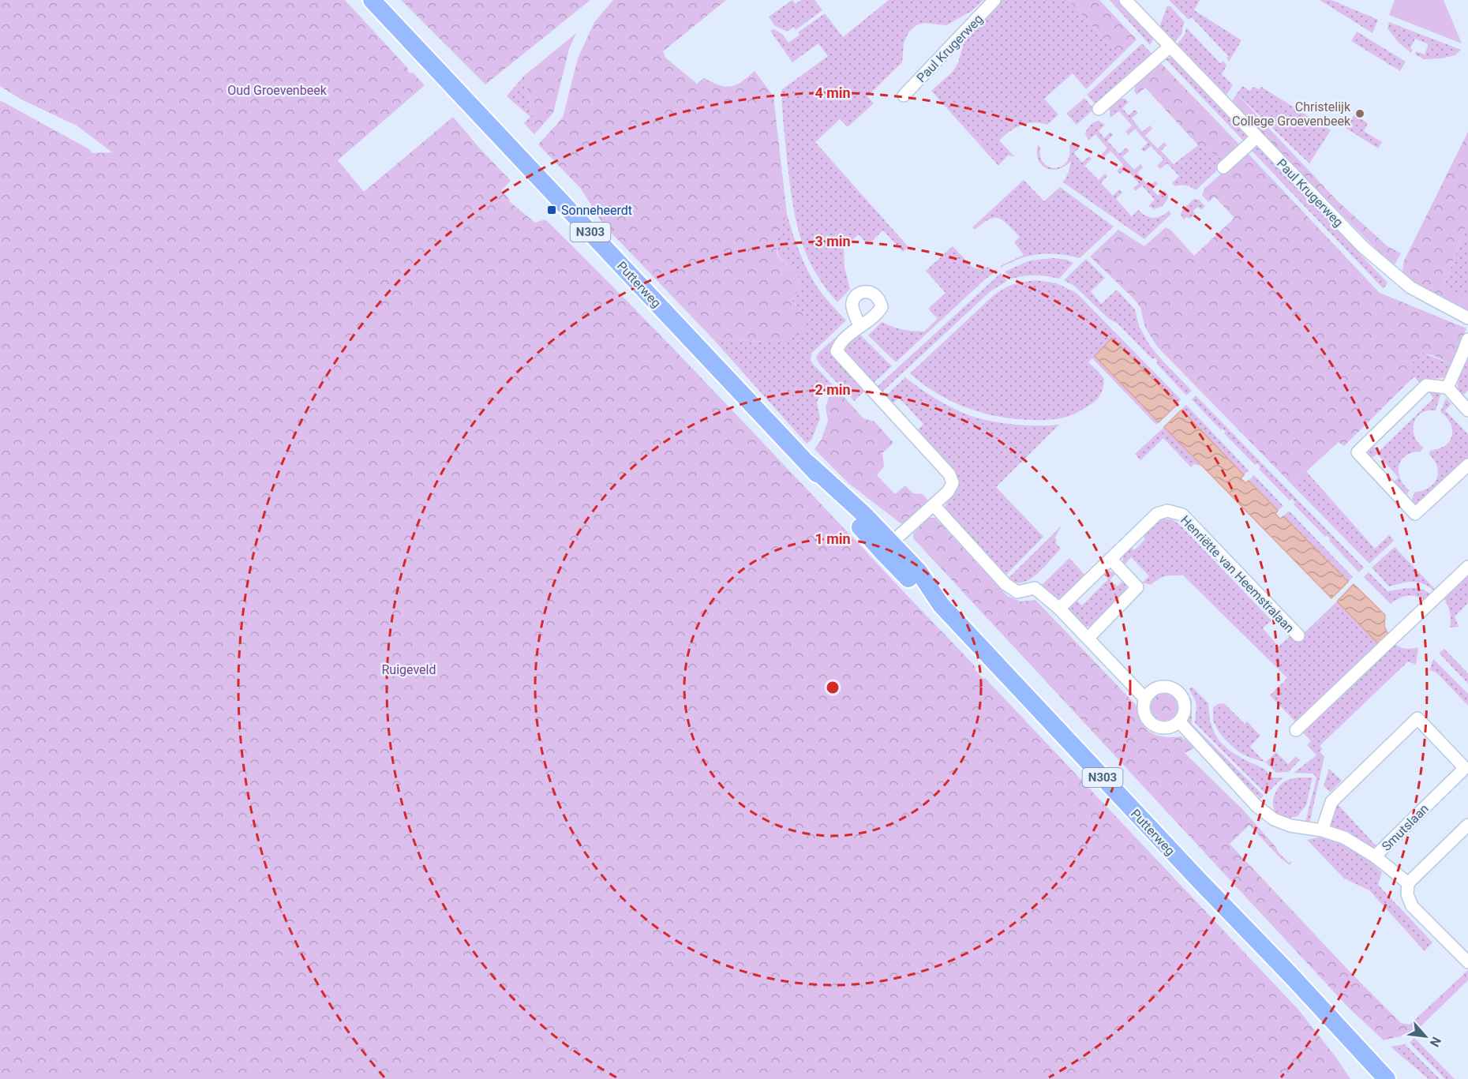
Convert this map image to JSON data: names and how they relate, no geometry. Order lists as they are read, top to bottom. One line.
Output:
{"streets":{"main road":["N303","Putterweg"],"street":["Paul Krugerweg","Henriëtte van Heemstralaan","Smutslaan"]},"parks":["Oud Groevenbeek","Ruigeveld"],"places":{"other":["Christelijk College Groevenbeek"],"transit":["Sonneheerdt"]},"north":"bottom right","rings":["4 min","3 min","2 min","1 min"]}
